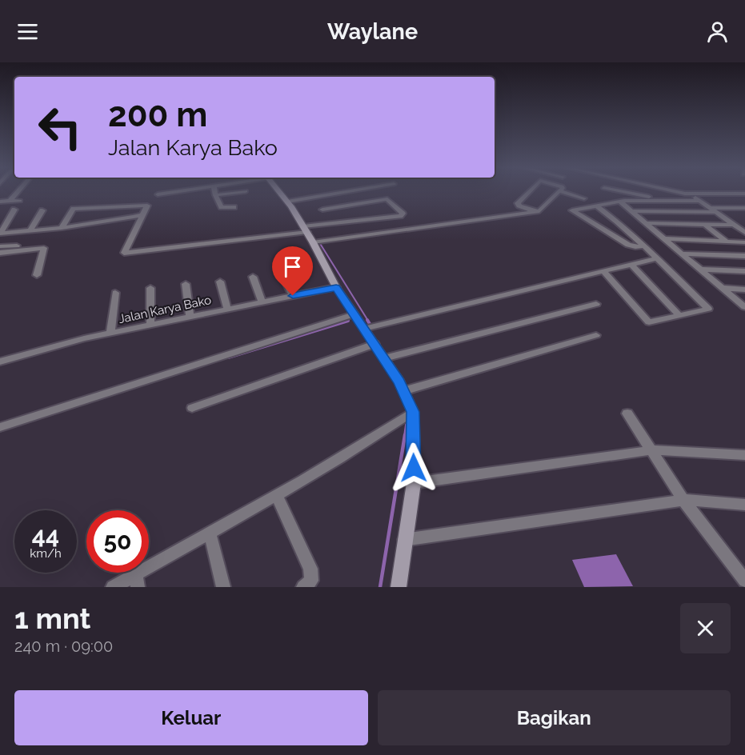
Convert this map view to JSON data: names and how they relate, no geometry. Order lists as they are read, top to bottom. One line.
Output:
{"streets":{"street":["Jalan Karya Bako"]},"page":{"header":"Waylane","turn":["200 m","Jalan Karya Bako"],"speed":"44 km/h","limit":"50","heading":["1 mnt","240 m · 09:00"],"buttons":["Keluar","Bagikan"]}}
